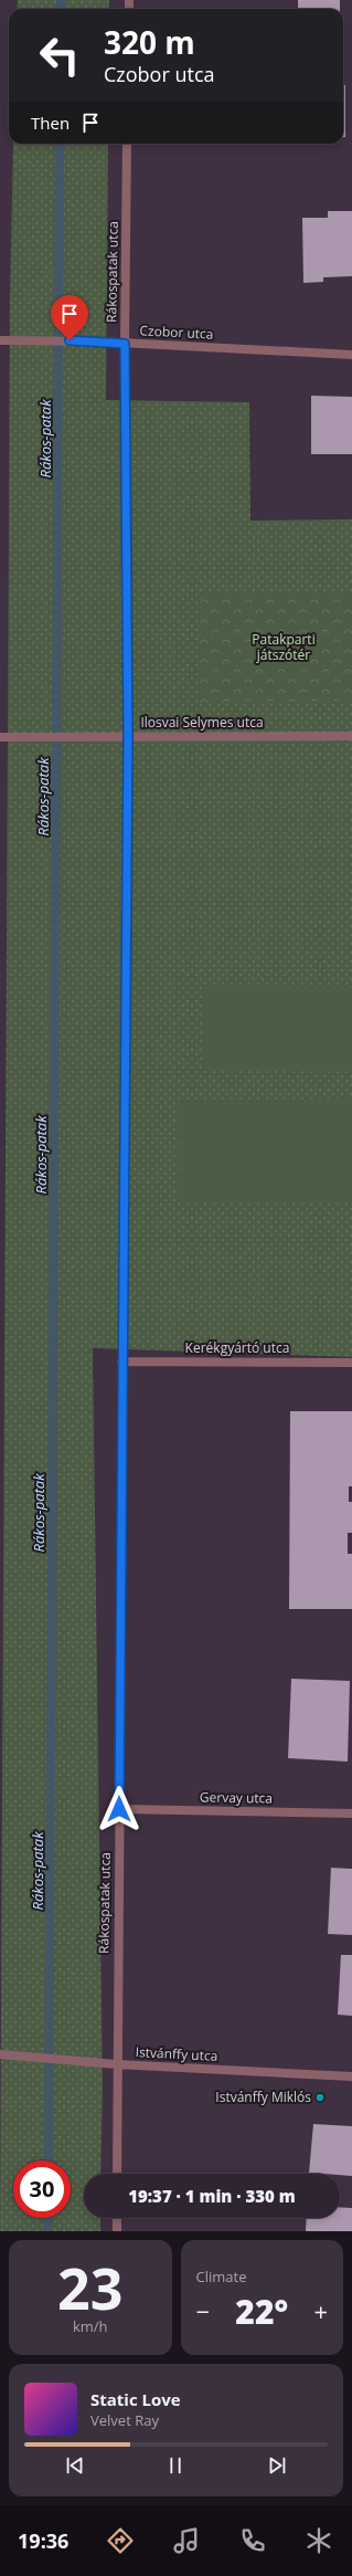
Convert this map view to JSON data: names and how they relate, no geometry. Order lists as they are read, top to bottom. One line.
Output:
{"streets":{"street":["Rákospatak utca","Czobor utca","Ilosvai Selymes utca","Kerékgyártó utca","Gervay utca","Istvánffy utca"]},"crossings":[["Rákospatak utca","Czobor utca"],["Rákospatak utca","Ilosvai Selymes utca"],["Rákospatak utca","Kerékgyártó utca"],["Rákospatak utca","Gervay utca"],["Rákospatak utca","Istvánffy utca"]],"water":["Rákos-patak"],"parks":["Patakparti játszótér"],"places":["Istvánffy Miklós"],"page":{"turn":["320 m","Czobor utca"],"then":"Then","limit":"30","trip":"19:37 · 1 min · 330 m","tile":[["23","km/h"],"Climate"],"heat":["−","22°","+"],"song":["Static Love","Velvet Ray"],"tabs":"19:36"}}
